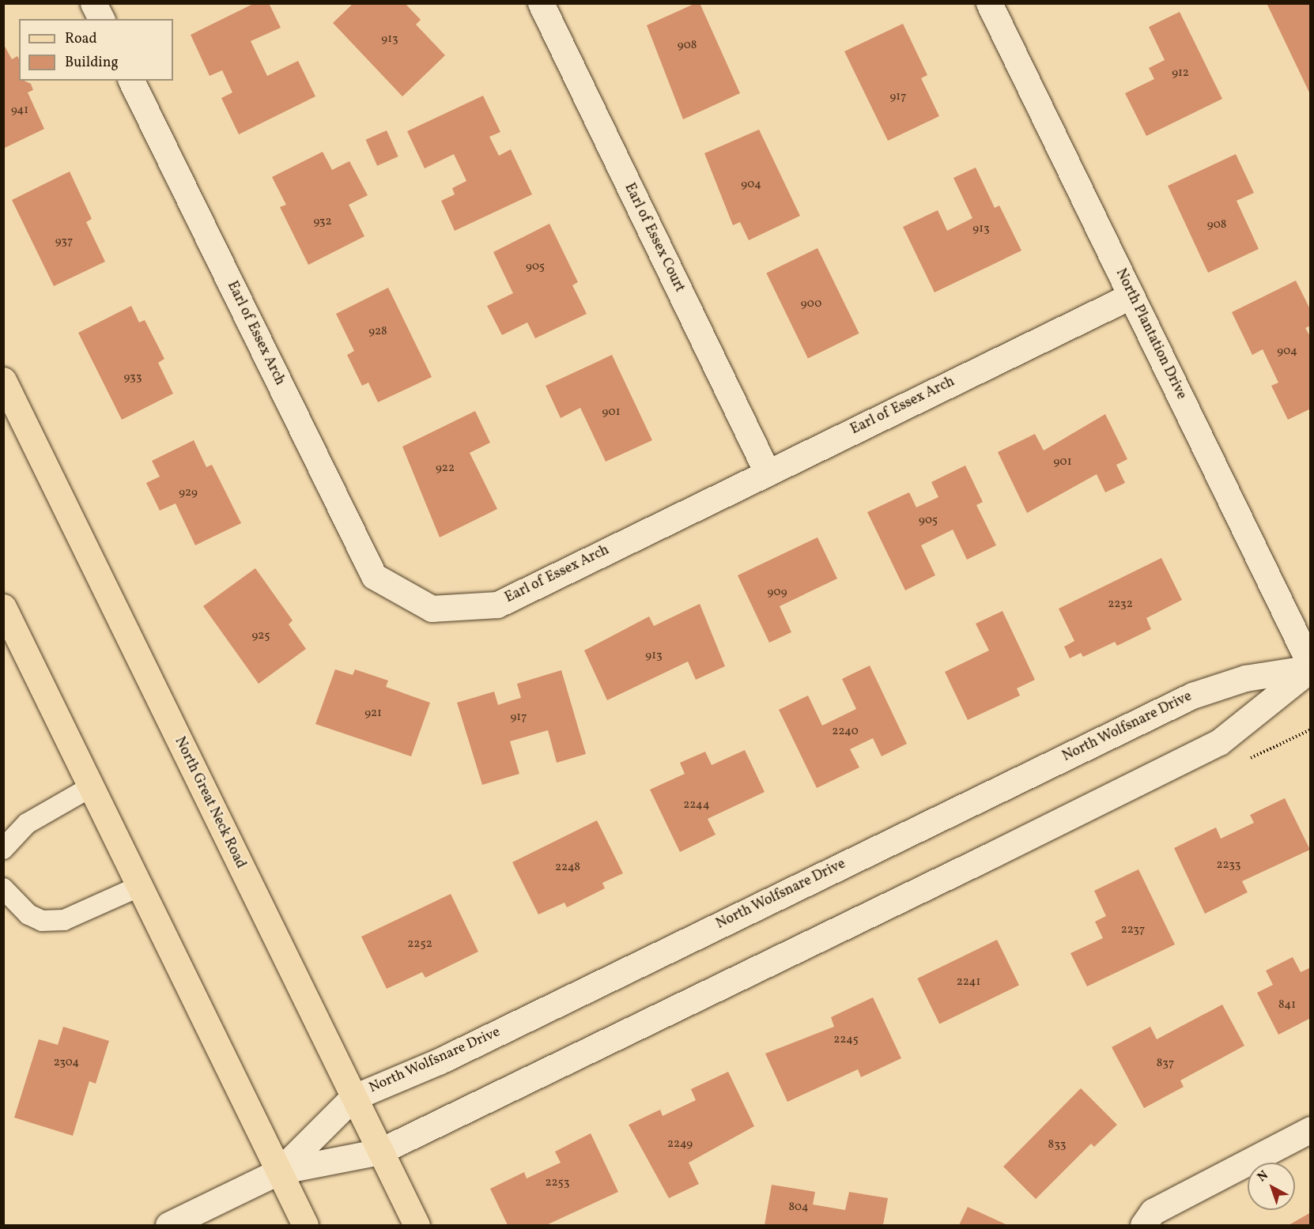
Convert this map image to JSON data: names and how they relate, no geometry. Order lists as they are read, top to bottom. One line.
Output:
{"streets":{"main road":["North Great Neck Road"],"street":["Earl of Essex Court","Earl of Essex Arch","North Plantation Drive","North Wolfsnare Drive"]},"crossings":[["Earl of Essex Court","Earl of Essex Arch"],["Earl of Essex Arch","North Plantation Drive"],["North Plantation Drive","North Wolfsnare Drive"],["North Wolfsnare Drive","North Great Neck Road"]],"house_numbers":["913","908","912","917","941","904","932","908","913","937","905","900","928","904","933","901","901","922","929","905","909","2232","925","913","921","917","2240","2244","2233","2248","2237","2252","2241","841","2245","2304","837","2249","833","2253","804"],"legend":["Road","Building"],"north":"top left"}
